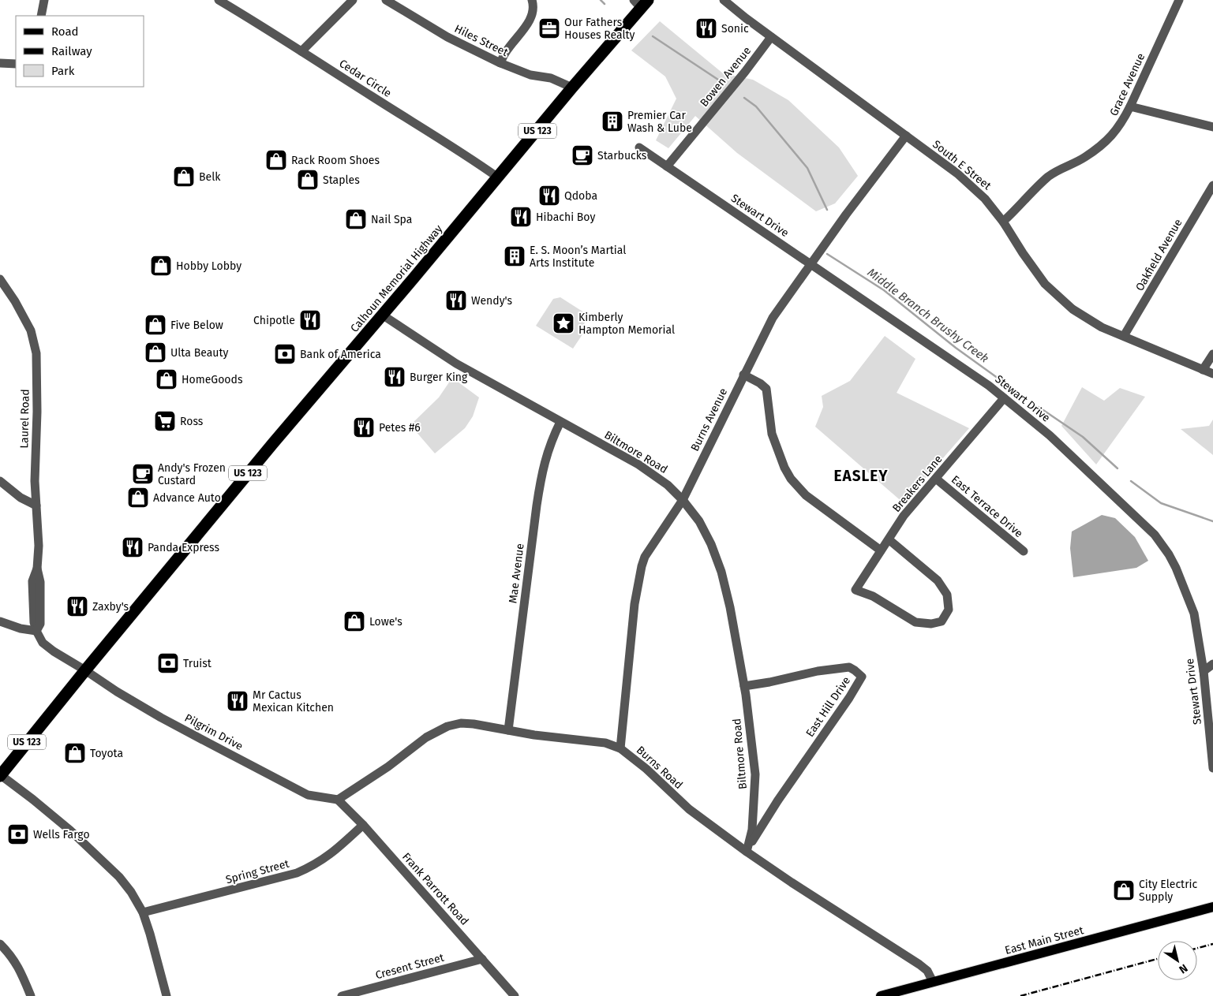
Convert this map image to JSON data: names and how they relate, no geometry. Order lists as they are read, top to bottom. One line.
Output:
{"streets":{"highway":["US 123","Calhoun Memorial Highway"],"main road":["East Main Street"],"street":["Hiles Street","Bowen Avenue","Cedar Circle","Grace Avenue","South E Street","Stewart Drive","Oakfield Avenue","Laurel Road","Burns Avenue","Biltmore Road","Breakers Lane","East Terrace Drive","Mae Avenue","East Hill Drive","Pilgrim Drive","Burns Road","Spring Street","Frank Parrott Road","Cresent Street"]},"crossings":[["Hiles Street","Calhoun Memorial Highway"],["Bowen Avenue","South E Street"],["Bowen Avenue","Stewart Drive"],["Cedar Circle","Calhoun Memorial Highway"],["Grace Avenue","South E Street"],["South E Street","Oakfield Avenue"],["South E Street","Burns Avenue"],["Stewart Drive","Burns Avenue"],["Stewart Drive","Breakers Lane"],["Calhoun Memorial Highway","Biltmore Road"],["Calhoun Memorial Highway","Pilgrim Drive"],["Laurel Road","Pilgrim Drive"],["Burns Avenue","Biltmore Road"],["Burns Avenue","Burns Road"],["Biltmore Road","Mae Avenue"],["Biltmore Road","East Hill Drive"],["Biltmore Road","Burns Road"],["Breakers Lane","East Terrace Drive"],["Mae Avenue","Burns Road"],["East Hill Drive","Burns Road"],["Pilgrim Drive","Burns Road"],["Pilgrim Drive","Frank Parrott Road"],["Burns Road","Frank Parrott Road"],["Burns Road","East Main Street"],["Spring Street","Frank Parrott Road"],["Frank Parrott Road","Cresent Street"]],"districts":["EASLEY"],"water":["Middle Branch Brushy Creek"],"places":{"office":["Our Fathers Houses Realty"],"restaurant":["Sonic","Qdoba","Hibachi Boy","Wendy's","Chipotle","Burger King","Petes #6","Panda Express","Zaxby's","Mr Cactus Mexican Kitchen"],"building":["Premier Car Wash & Lube","E. S. Moon’s Martial Arts Institute"],"cafe":["Starbucks","Andy's Frozen Custard"],"shop":["Rack Room Shoes","Belk","Staples","Nail Spa","Hobby Lobby","Five Below","Ulta Beauty","HomeGoods","Advance Auto","Lowe's","Toyota","City Electric Supply"],"place":["Kimberly Hampton Memorial"],"bank":["Bank of America","Truist","Wells Fargo"],"supermarket":["Ross"]},"legend":["Road","Railway","Park"],"north":"bottom right"}
